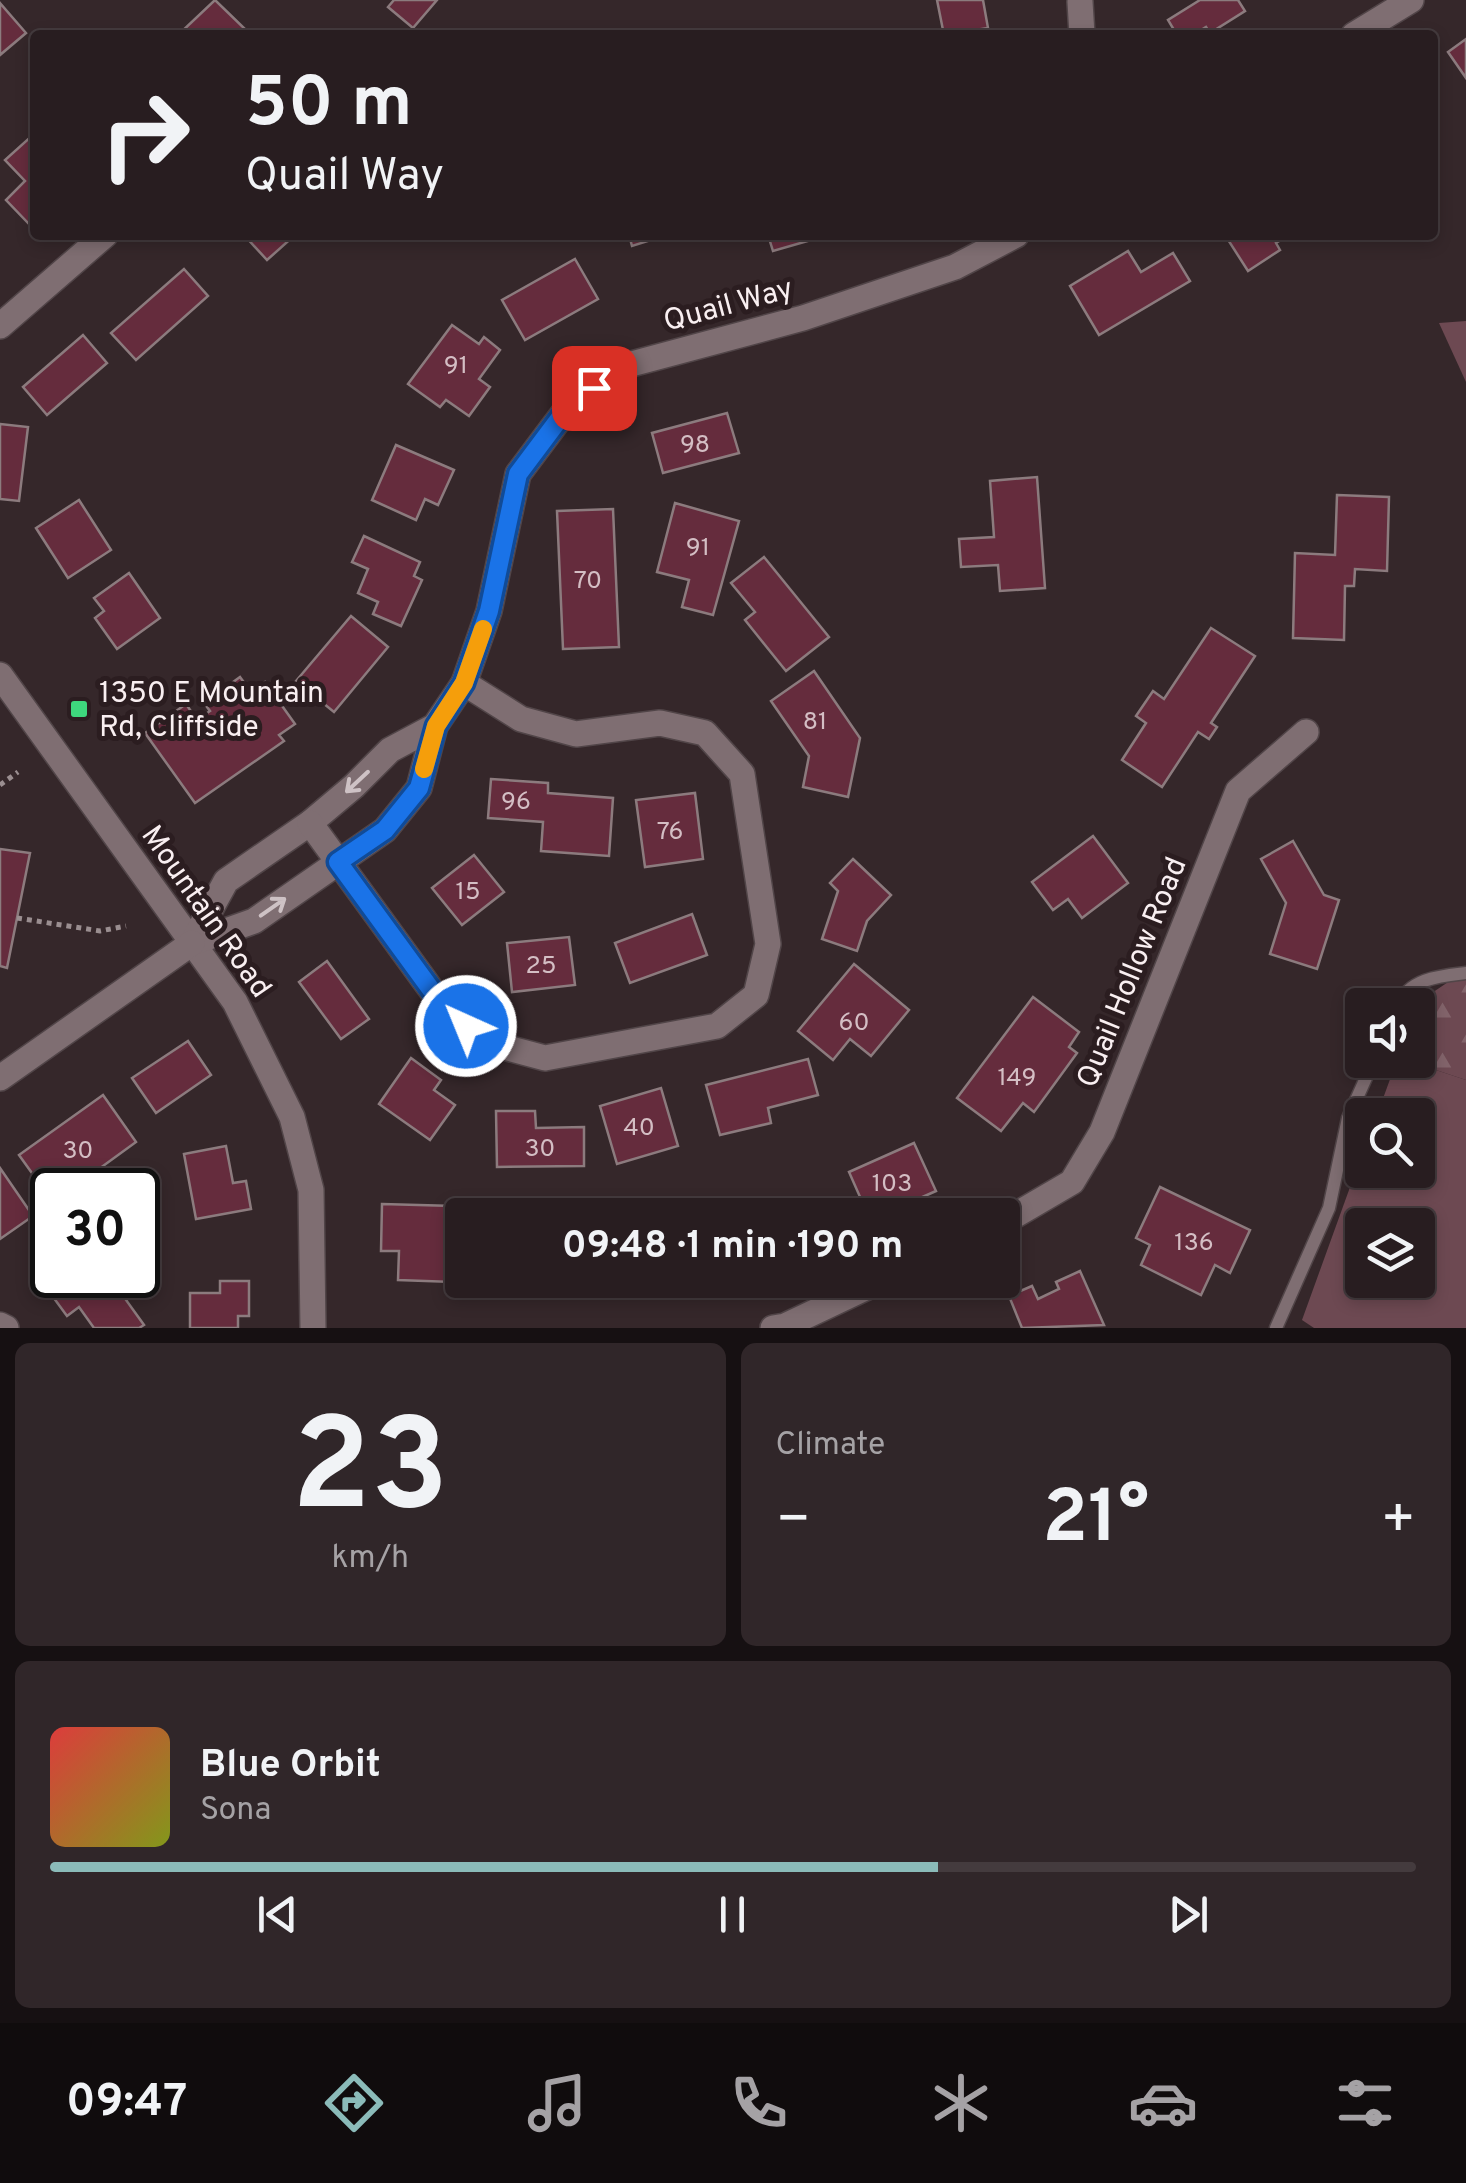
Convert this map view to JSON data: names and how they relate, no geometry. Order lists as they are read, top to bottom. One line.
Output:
{"streets":{"street":["Quail Way","Mountain Road","Quail Hollow Road"]},"crossings":[["Quail Way","Mountain Road"]],"places":{"transit":["1350 E Mountain Rd, Cliffside"]},"house_numbers":["91","98","91","70","81","96","76","15","25","60","149","40","30","30","103","136"],"page":{"turn":["50 m","Quail Way"],"limit":"30","trip":"09:48 · 1 min · 190 m","tile":[["23","km/h"],"Climate"],"heat":["−","21°","+"],"song":["Blue Orbit","Sona"],"tabs":"09:47"}}
